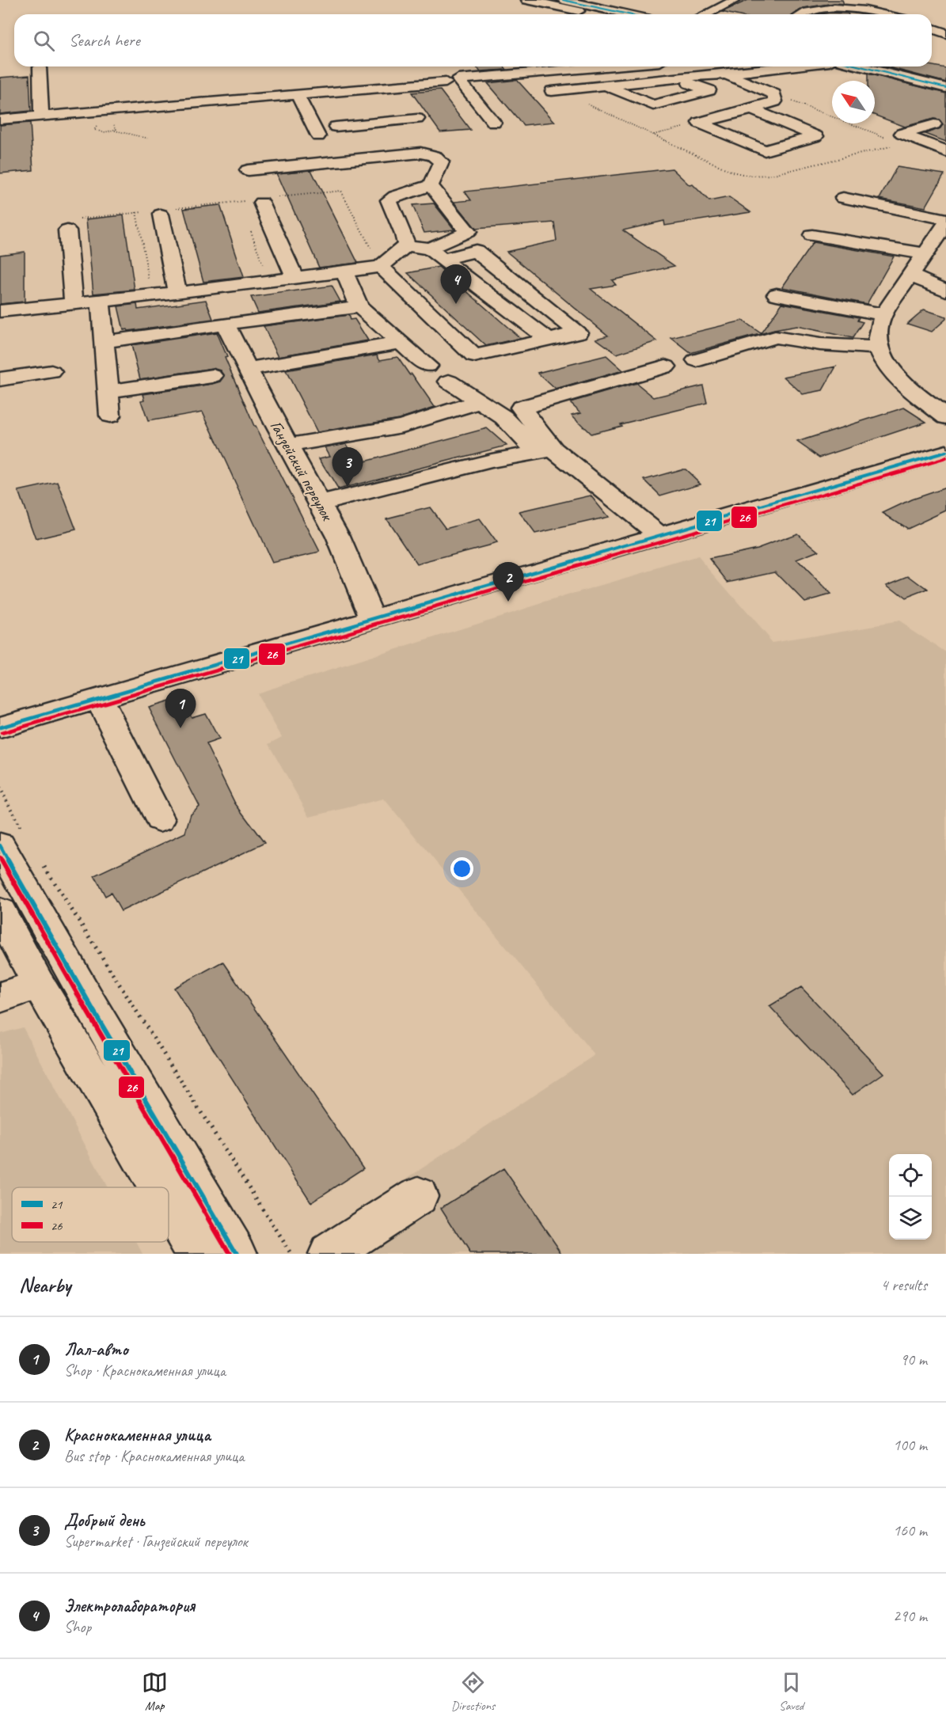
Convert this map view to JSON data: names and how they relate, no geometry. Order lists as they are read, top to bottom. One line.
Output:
{"streets":{"street":["Ганзейский переулок"]},"lines":["transit line 21","transit line 26"],"legend":["21","26"],"north":"top left","page":{"search":"Search here","pins":["4","3","2","1"],"heading":["Nearby","4 results"],"list":[{"mark":"1","name":"Лал-авто","note":"Shop · Краснокаменная улица","value":"90 m"},{"mark":"2","name":"Краснокаменная улица","note":"Bus stop · Краснокаменная улица","value":"100 m"},{"mark":"3","name":"Добрый день","note":"Supermarket · Ганзейский переулок","value":"160 m"},{"mark":"4","name":"Электролаборатория","note":"Shop","value":"290 m"}],"nav":["Map","Directions","Saved"]}}
